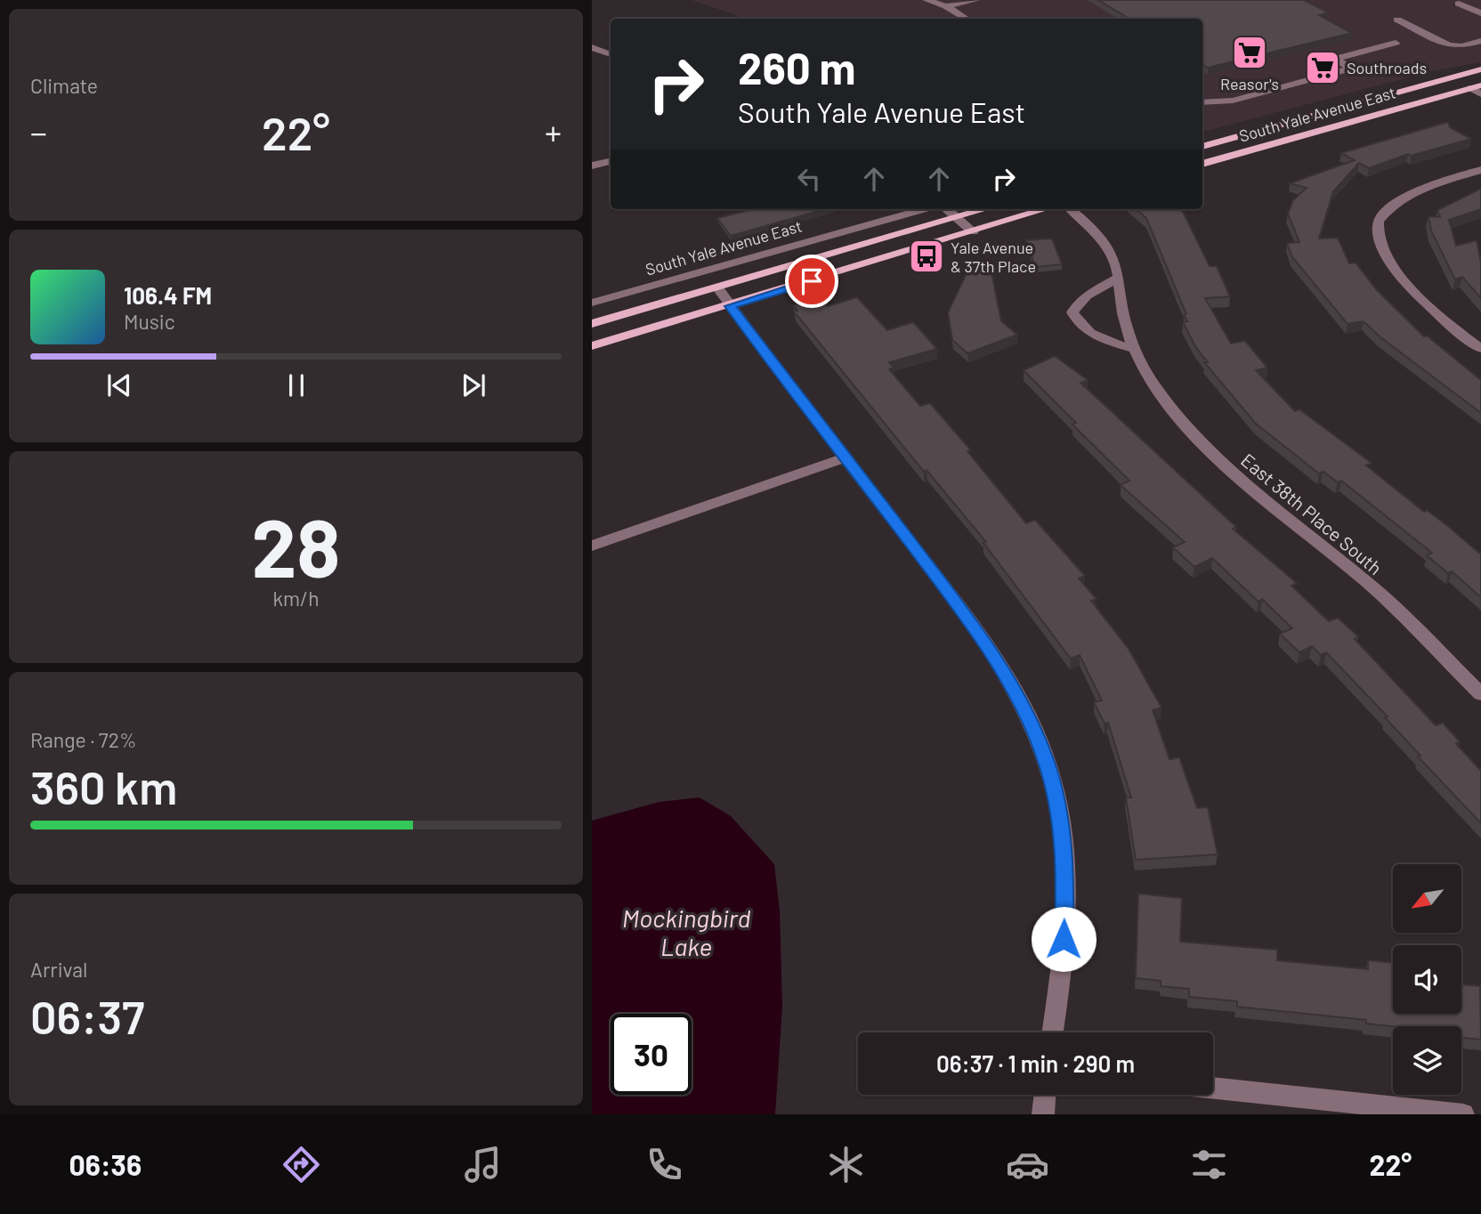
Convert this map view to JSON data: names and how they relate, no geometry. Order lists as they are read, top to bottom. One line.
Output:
{"streets":{"main road":["South Yale Avenue East"],"street":["East 38th Place South"]},"water":["Mockingbird Lake"],"places":{"supermarket":["Reasor's","Southroads"],"bus stop":["Yale Avenue & 37th Place"]},"north":"bottom left","page":{"tile":["Climate",["28","km/h"],["Range · 72%","360 km"],["Arrival","06:37"]],"turn":["260 m","South Yale Avenue East"],"heat":["−","22°","+"],"song":["106.4 FM","Music"],"limit":"30","trip":"06:37 · 1 min · 290 m","tabs":["06:36","22°"]}}
